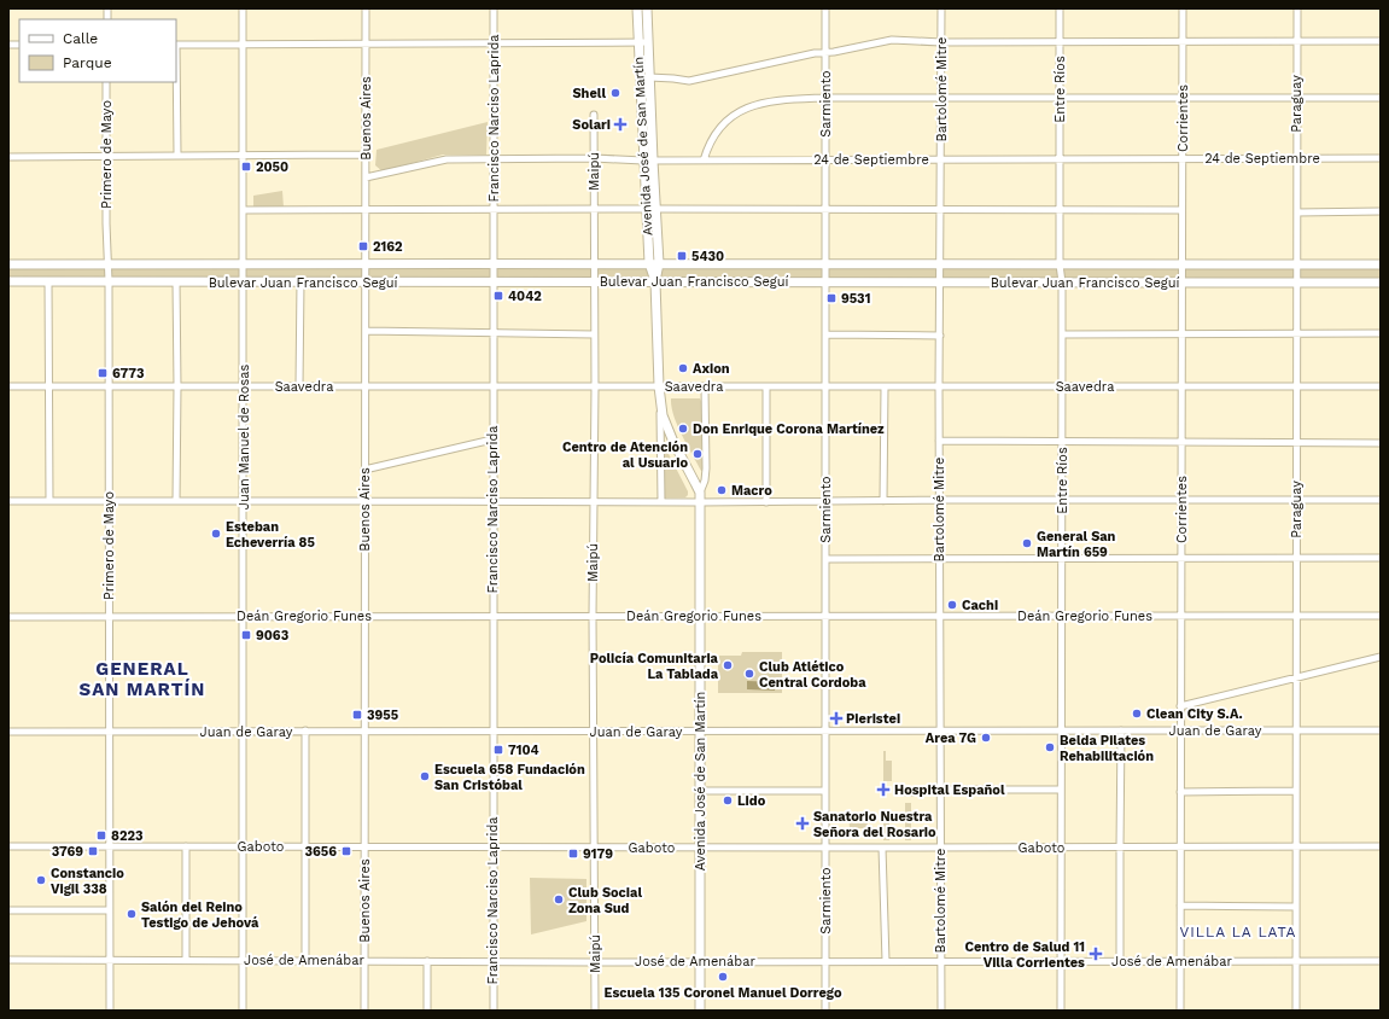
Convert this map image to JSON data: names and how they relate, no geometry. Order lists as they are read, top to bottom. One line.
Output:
{"streets":{"main road":["Avenida José de San Martín","Bulevar Juan Francisco Seguí"],"street":["Bartolomé Mitre","Entre Ríos","Sarmiento","Paraguay","Buenos Aires","Francisco Narciso Laprida","Corrientes","Primero de Mayo","24 de Septiembre","Maipú","Saavedra","Juan Manuel de Rosas","Deán Gregorio Funes","Juan de Garay","Gaboto","José de Amenábar"]},"crossings":[["Bartolomé Mitre","24 de Septiembre"],["Bartolomé Mitre","Bulevar Juan Francisco Seguí"],["Bartolomé Mitre","Saavedra"],["Bartolomé Mitre","Deán Gregorio Funes"],["Bartolomé Mitre","Juan de Garay"],["Bartolomé Mitre","Gaboto"],["Bartolomé Mitre","José de Amenábar"],["Entre Ríos","24 de Septiembre"],["Entre Ríos","Bulevar Juan Francisco Seguí"],["Entre Ríos","Saavedra"],["Entre Ríos","Deán Gregorio Funes"],["Entre Ríos","Juan de Garay"],["Entre Ríos","Gaboto"],["Entre Ríos","José de Amenábar"],["Sarmiento","24 de Septiembre"],["Sarmiento","Bulevar Juan Francisco Seguí"],["Sarmiento","Saavedra"],["Sarmiento","Deán Gregorio Funes"],["Sarmiento","Juan de Garay"],["Sarmiento","Gaboto"],["Sarmiento","José de Amenábar"],["Paraguay","24 de Septiembre"],["Paraguay","Bulevar Juan Francisco Seguí"],["Paraguay","Saavedra"],["Paraguay","Deán Gregorio Funes"],["Paraguay","Juan de Garay"],["Paraguay","Gaboto"],["Paraguay","José de Amenábar"],["Buenos Aires","24 de Septiembre"],["Buenos Aires","Bulevar Juan Francisco Seguí"],["Buenos Aires","Saavedra"],["Buenos Aires","Deán Gregorio Funes"],["Buenos Aires","Juan de Garay"],["Buenos Aires","Gaboto"],["Buenos Aires","José de Amenábar"],["Francisco Narciso Laprida","24 de Septiembre"],["Francisco Narciso Laprida","Bulevar Juan Francisco Seguí"],["Francisco Narciso Laprida","Saavedra"],["Francisco Narciso Laprida","Deán Gregorio Funes"],["Francisco Narciso Laprida","Juan de Garay"],["Francisco Narciso Laprida","Gaboto"],["Francisco Narciso Laprida","José de Amenábar"],["Corrientes","24 de Septiembre"],["Corrientes","Bulevar Juan Francisco Seguí"],["Corrientes","Saavedra"],["Corrientes","Deán Gregorio Funes"],["Corrientes","Juan de Garay"],["Corrientes","Gaboto"],["Corrientes","José de Amenábar"],["Avenida José de San Martín","24 de Septiembre"],["Avenida José de San Martín","Bulevar Juan Francisco Seguí"],["Avenida José de San Martín","Saavedra"],["Avenida José de San Martín","Deán Gregorio Funes"],["Avenida José de San Martín","Juan de Garay"],["Avenida José de San Martín","Gaboto"],["Avenida José de San Martín","José de Amenábar"],["Primero de Mayo","Bulevar Juan Francisco Seguí"],["Primero de Mayo","Saavedra"],["Primero de Mayo","Deán Gregorio Funes"],["Primero de Mayo","Juan de Garay"],["Primero de Mayo","Gaboto"],["Primero de Mayo","José de Amenábar"],["24 de Septiembre","Maipú"],["Maipú","Bulevar Juan Francisco Seguí"],["Maipú","Saavedra"],["Maipú","Deán Gregorio Funes"],["Maipú","Juan de Garay"],["Maipú","Gaboto"],["Maipú","José de Amenábar"],["Bulevar Juan Francisco Seguí","Juan Manuel de Rosas"],["Saavedra","Juan Manuel de Rosas"],["Juan Manuel de Rosas","Deán Gregorio Funes"],["Juan Manuel de Rosas","Juan de Garay"],["Juan Manuel de Rosas","Gaboto"],["Juan Manuel de Rosas","José de Amenábar"]],"districts":["GENERAL SAN MARTÍN","VILLA LA LATA"],"places":{"other":["Shell","Axion","Don Enrique Corona Martínez","Centro de Atención al Usuario","Macro","Esteban Echeverría 85","General San Martín 659","Cachi","Policía Comunitaria La Tablada","Club Atlético Central Cordoba","Clean City S.A.","Area 7G","Belda Pilates Rehabilitación","Escuela 658 Fundación San Cristóbal","Lido","Constancio Vigil 338","Club Social Zona Sud","Salón del Reino Testigo de Jehová","Escuela 135 Coronel Manuel Dorrego"],"health":["Solari","Pieristei","Hospital Español","Sanatorio Nuestra Señora del Rosario","Centro de Salud 11 Villa Corrientes"],"transit":["2050","2162","5430","4042","9531","6773","9063","3955","7104","8223","3769","3656","9179"]},"legend":["Calle","Parque"]}
